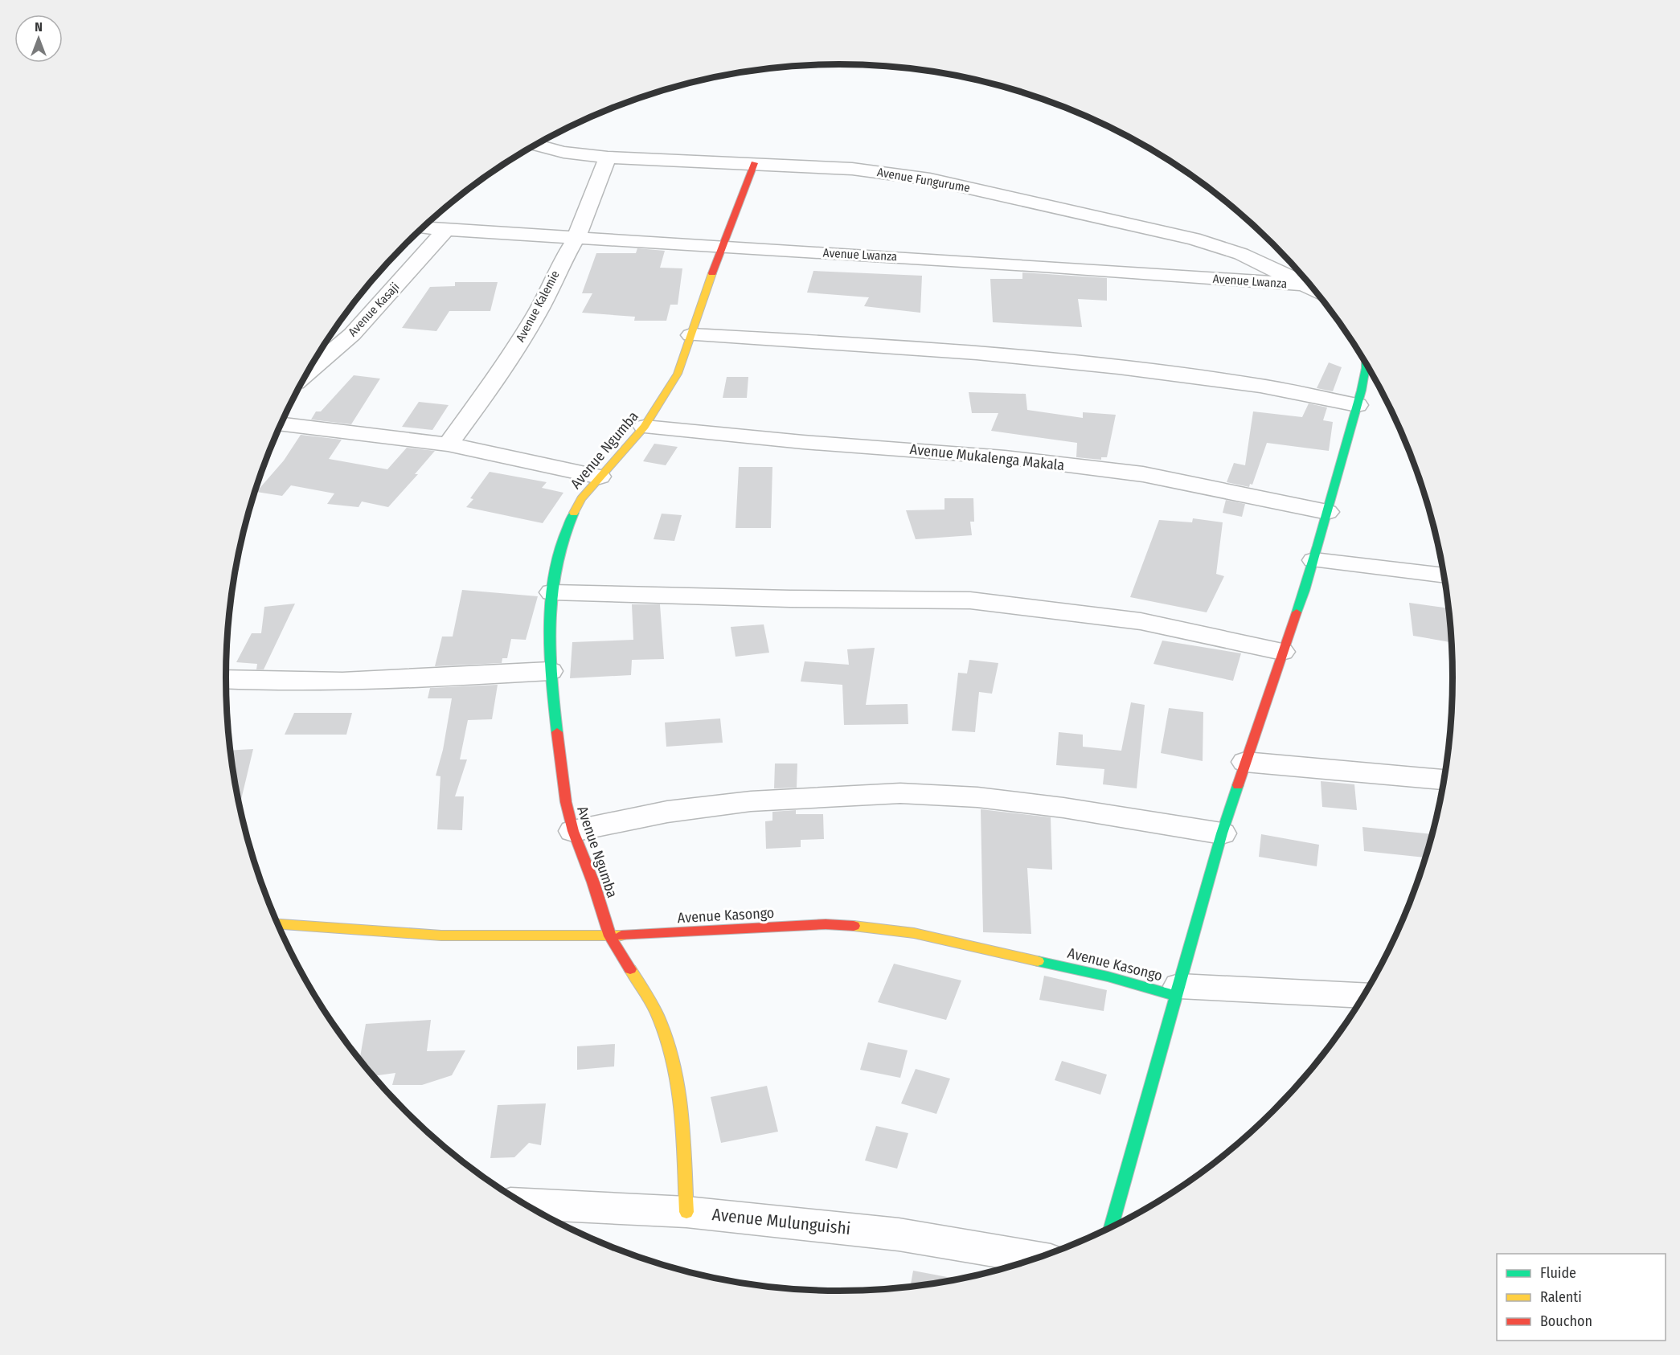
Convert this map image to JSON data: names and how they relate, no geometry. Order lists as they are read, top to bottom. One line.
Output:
{"streets":{"street":["Avenue Fungurume","Avenue Lwanza","Avenue Kalemie","Avenue Kasaji","Avenue Ngumba","Avenue Mukalenga Makala","Avenue Kasongo","Avenue Mulunguishi"]},"crossings":[["Avenue Fungurume","Avenue Lwanza"],["Avenue Fungurume","Avenue Kalemie"],["Avenue Fungurume","Avenue Ngumba"],["Avenue Lwanza","Avenue Kalemie"],["Avenue Lwanza","Avenue Kasaji"],["Avenue Lwanza","Avenue Ngumba"],["Avenue Ngumba","Avenue Mukalenga Makala"],["Avenue Ngumba","Avenue Kasongo"],["Avenue Ngumba","Avenue Mulunguishi"]],"legend":["Fluide","Ralenti","Bouchon"],"north":"top"}
